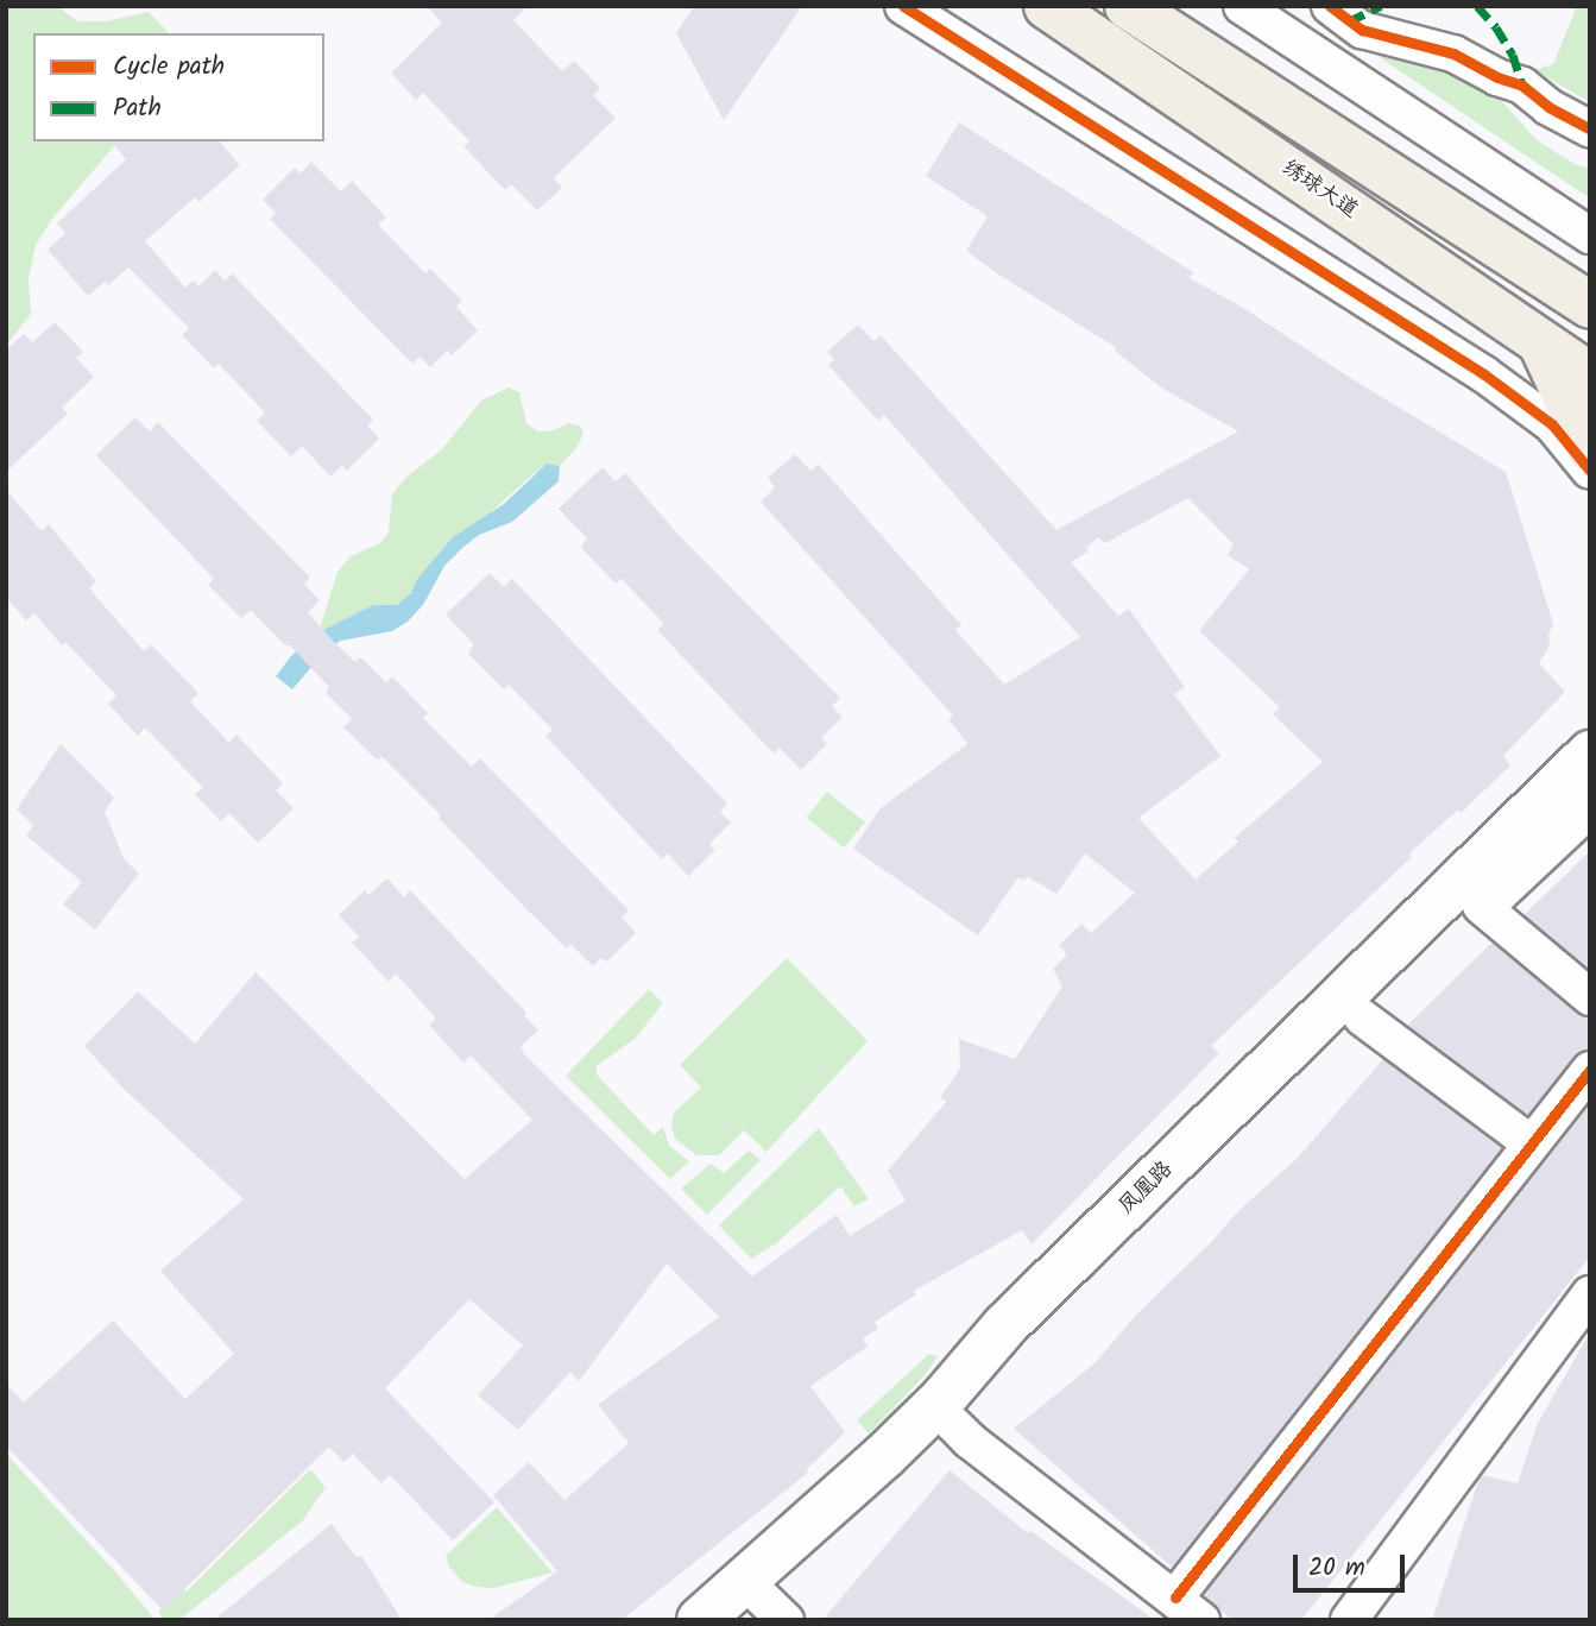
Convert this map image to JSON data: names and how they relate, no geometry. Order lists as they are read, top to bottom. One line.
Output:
{"streets":{"main road":["绣球大道","凤凰路"]},"legend":["Cycle path","Path"],"scale_bar":"20 m"}
